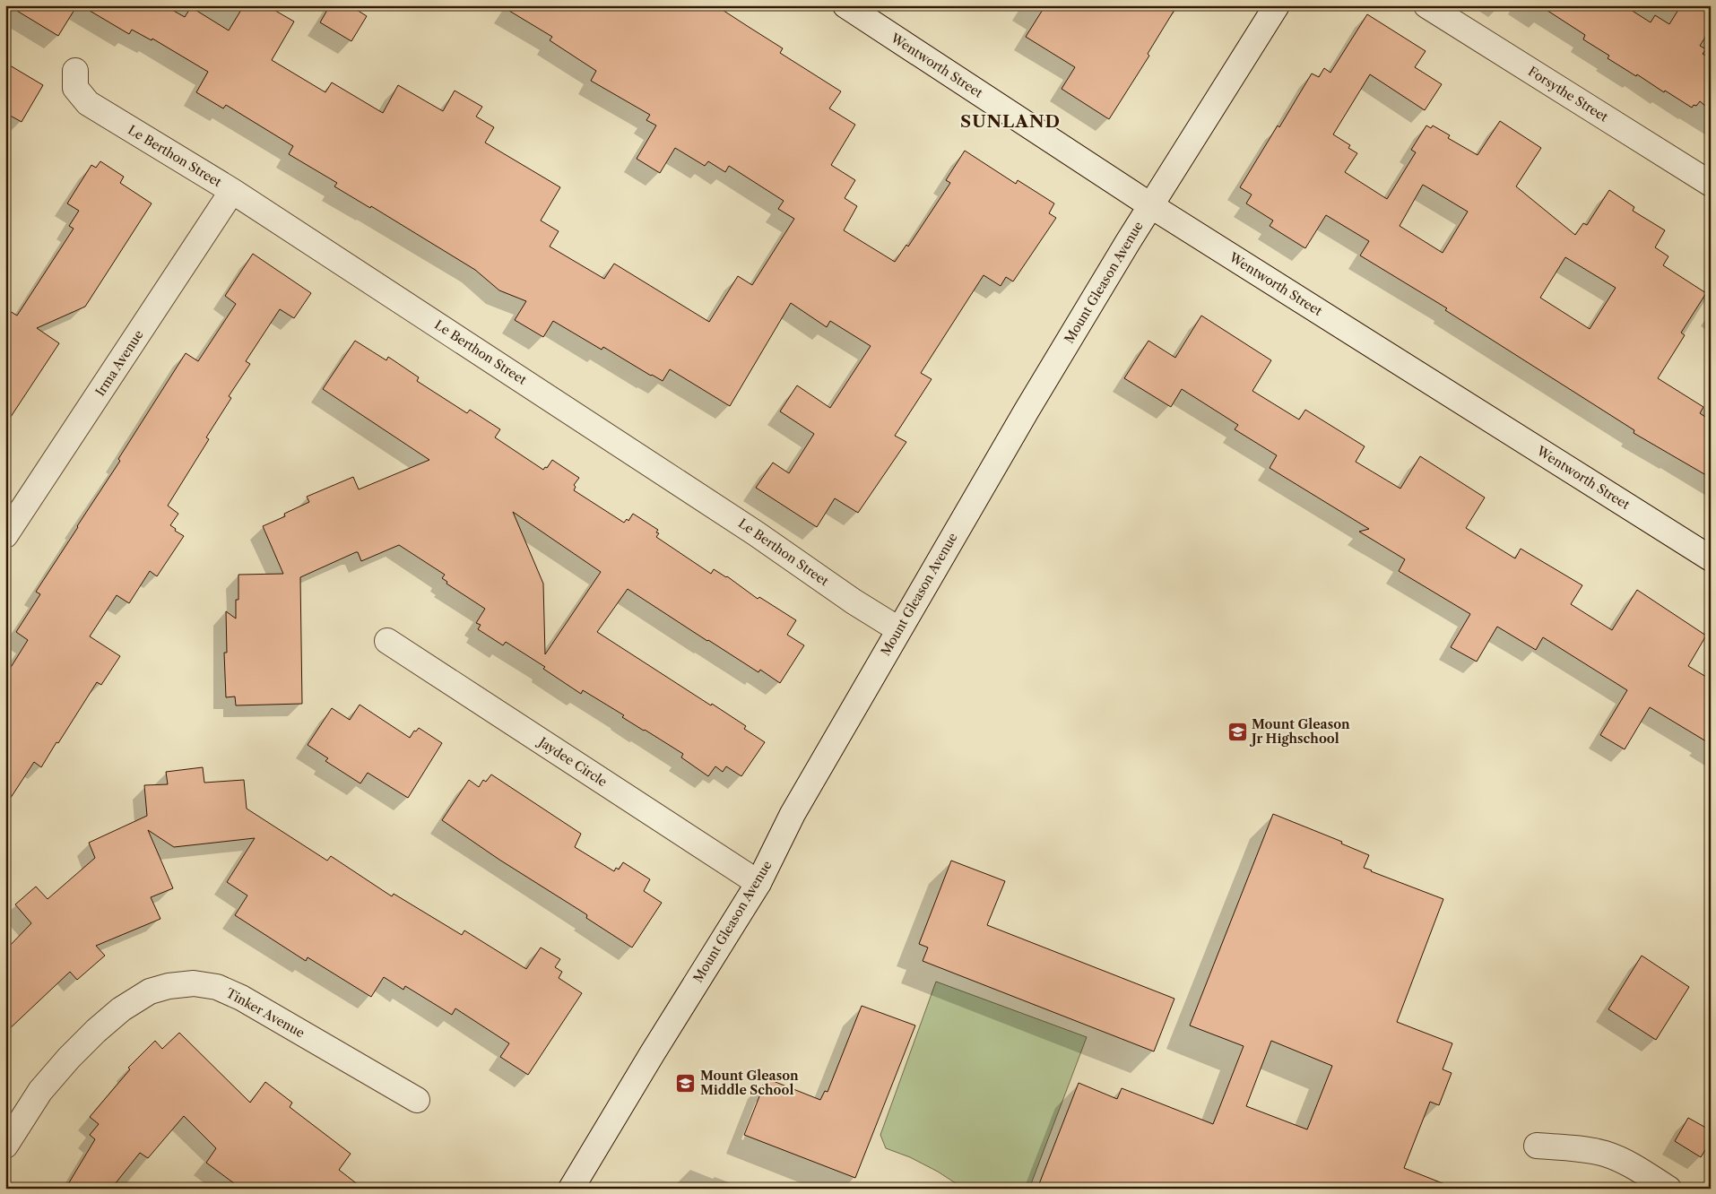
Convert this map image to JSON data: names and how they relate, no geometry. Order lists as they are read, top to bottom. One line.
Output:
{"streets":{"street":["Wentworth Street","Forsythe Street","Le Berthon Street","Mount Gleason Avenue","Irma Avenue","Jaydee Circle","Tinker Avenue"]},"crossings":[["Wentworth Street","Mount Gleason Avenue"],["Le Berthon Street","Mount Gleason Avenue"],["Le Berthon Street","Irma Avenue"],["Mount Gleason Avenue","Jaydee Circle"]],"districts":["SUNLAND"],"places":{"school or university":["Mount Gleason Jr Highschool","Mount Gleason Middle School"]}}
